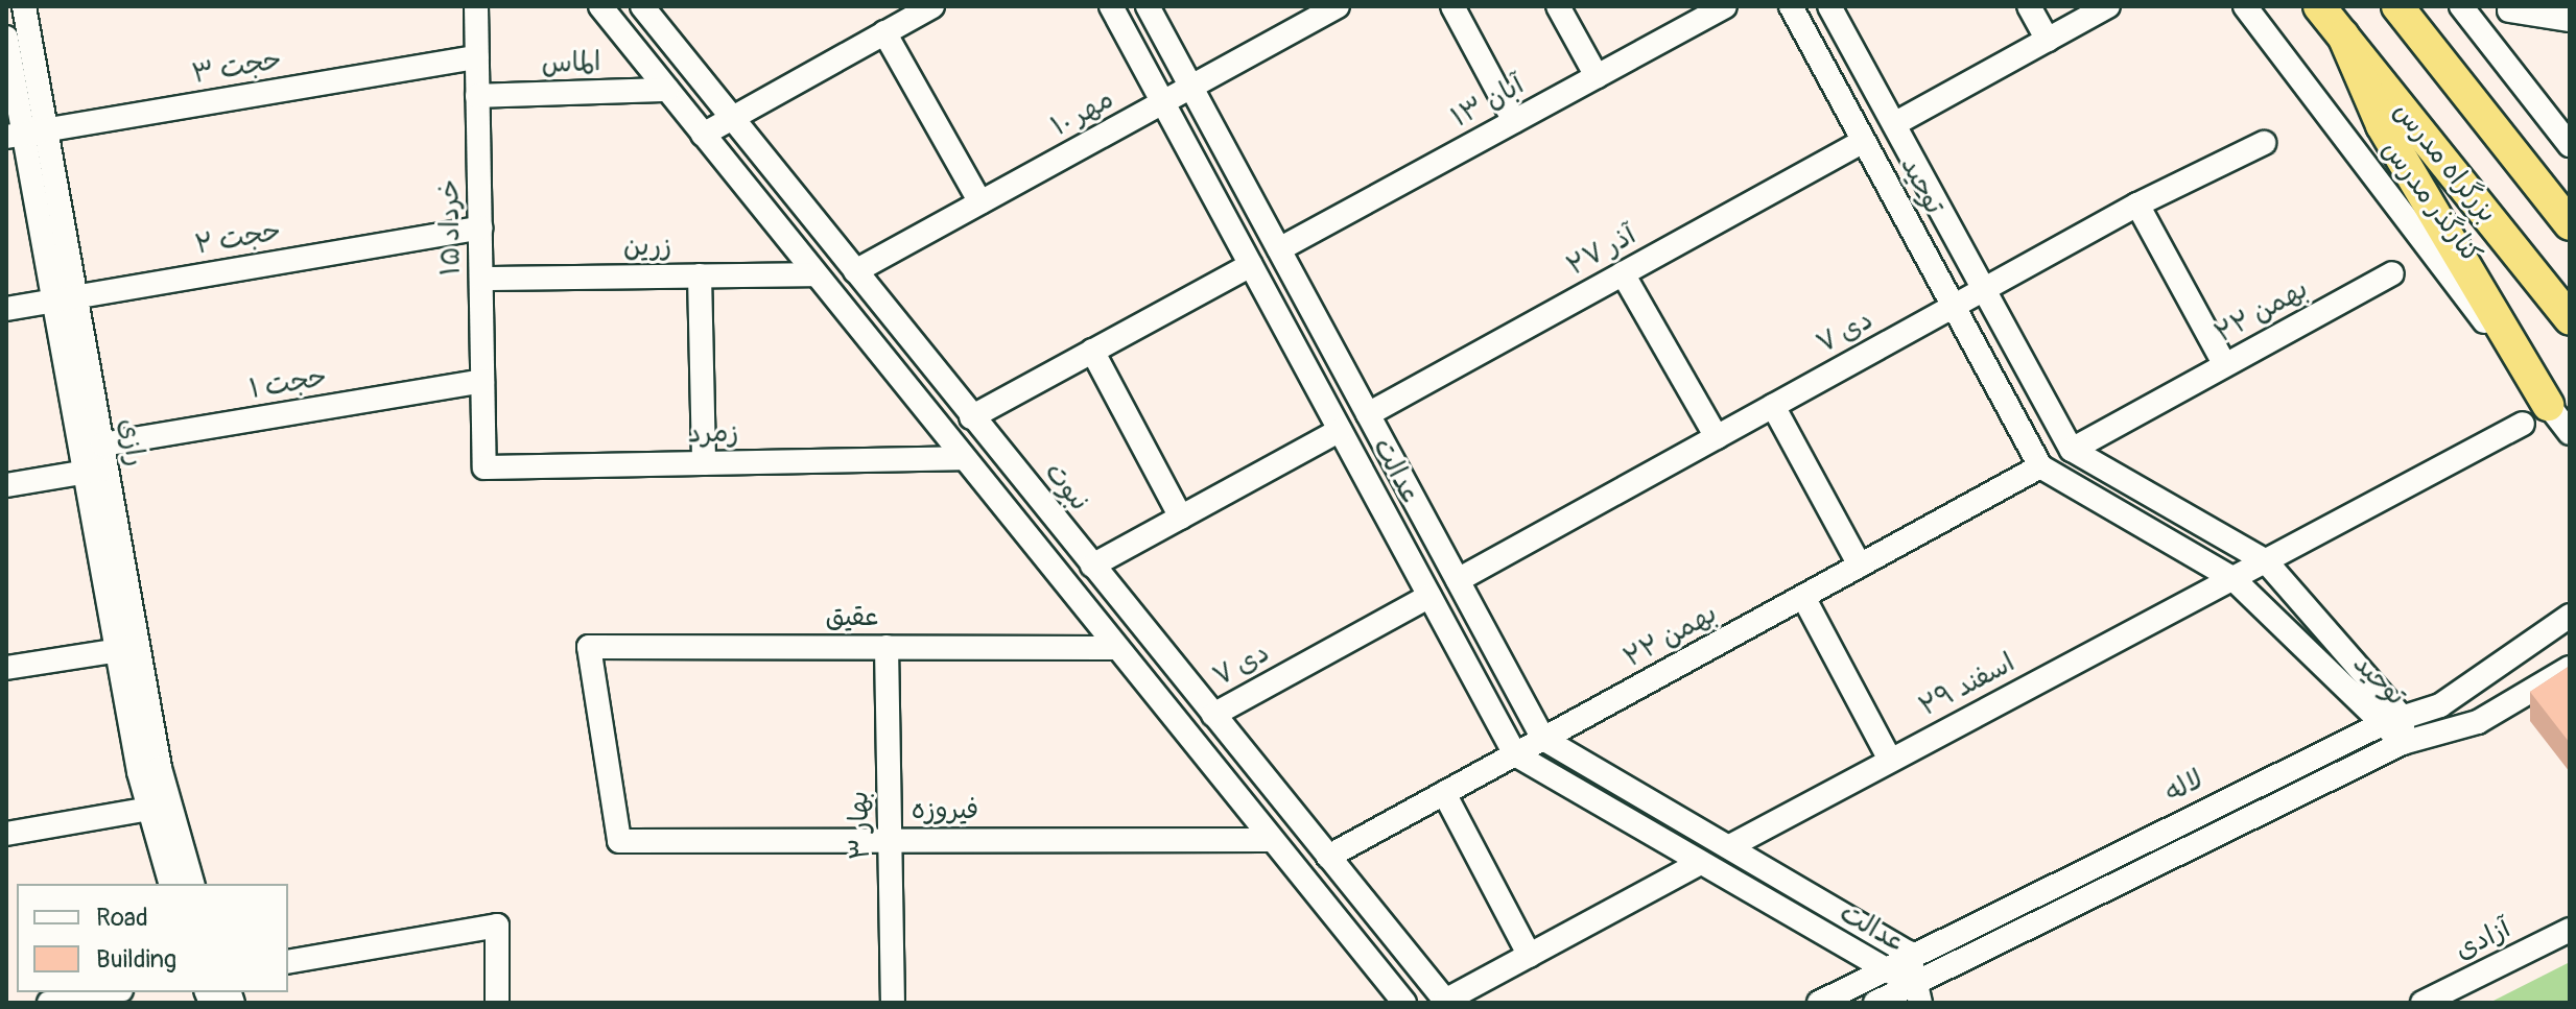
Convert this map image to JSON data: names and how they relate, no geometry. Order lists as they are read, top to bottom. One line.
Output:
{"streets":{"highway":["بزرگراه مدرس"],"street":["الماس","حجت ۳","۱۳ آبان","۱۰ مهر","توحید","کنارگذر مدرس","۱۵ خرداد","حجت ۲","زرین","۲۷ آذر","۲۲ بهمن","۷ دی","حجت ۱","زمرد","رازی","عدالت","نبوت","عقیق","۲۹ اسفند","لاله","فیروزه","بهار ۳","آزادی"]},"crossings":[["الماس","۱۵ خرداد"],["حجت ۳","۱۵ خرداد"],["حجت ۳","رازی"],["۱۳ آبان","عدالت"],["۱۰ مهر","عدالت"],["۱۰ مهر","نبوت"],["توحید","۲۷ آذر"],["توحید","۲۲ بهمن"],["توحید","۷ دی"],["توحید","۲۹ اسفند"],["توحید","لاله"],["۱۵ خرداد","حجت ۲"],["۱۵ خرداد","زرین"],["۱۵ خرداد","حجت ۱"],["۱۵ خرداد","زمرد"],["حجت ۲","رازی"],["۲۷ آذر","عدالت"],["۲۲ بهمن","عدالت"],["۲۲ بهمن","نبوت"],["۷ دی","عدالت"],["۷ دی","نبوت"],["حجت ۱","رازی"],["عدالت","۲۹ اسفند"],["عدالت","لاله"],["عقیق","فیروزه"],["عقیق","بهار ۳"],["فیروزه","بهار ۳"]],"legend":["Road","Building"]}
